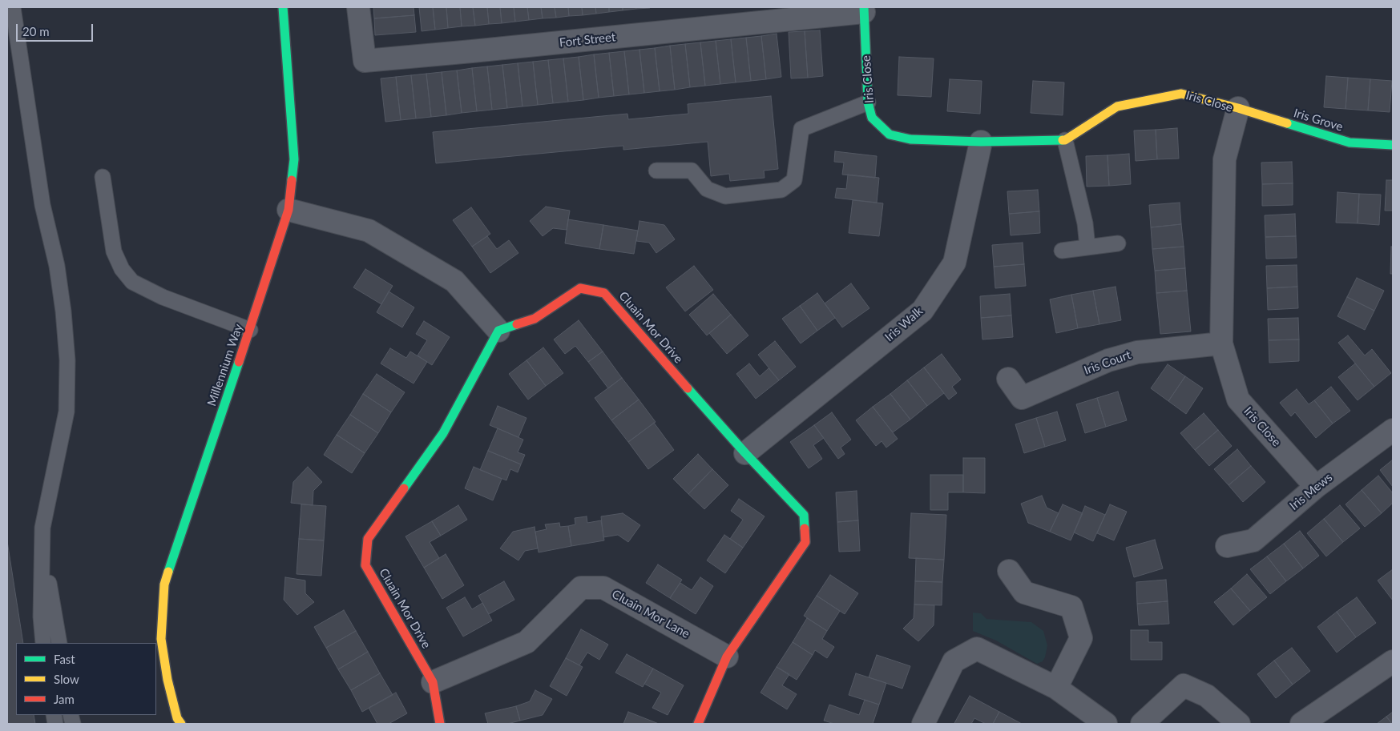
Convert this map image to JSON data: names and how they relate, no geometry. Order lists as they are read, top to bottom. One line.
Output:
{"streets":{"street":["Fort Street","Iris Close","Iris Grove","Iris Walk","Cluain Mor Drive","Iris Court","Millennium Way","Iris Mews","Cluain Mor Lane"]},"crossings":[["Fort Street","Iris Close"],["Iris Close","Iris Grove"],["Iris Close","Iris Walk"],["Iris Close","Iris Court"],["Iris Close","Iris Mews"],["Iris Walk","Cluain Mor Drive"],["Cluain Mor Drive","Cluain Mor Lane"]],"legend":["Fast","Slow","Jam"],"scale_bar":"20 m"}
